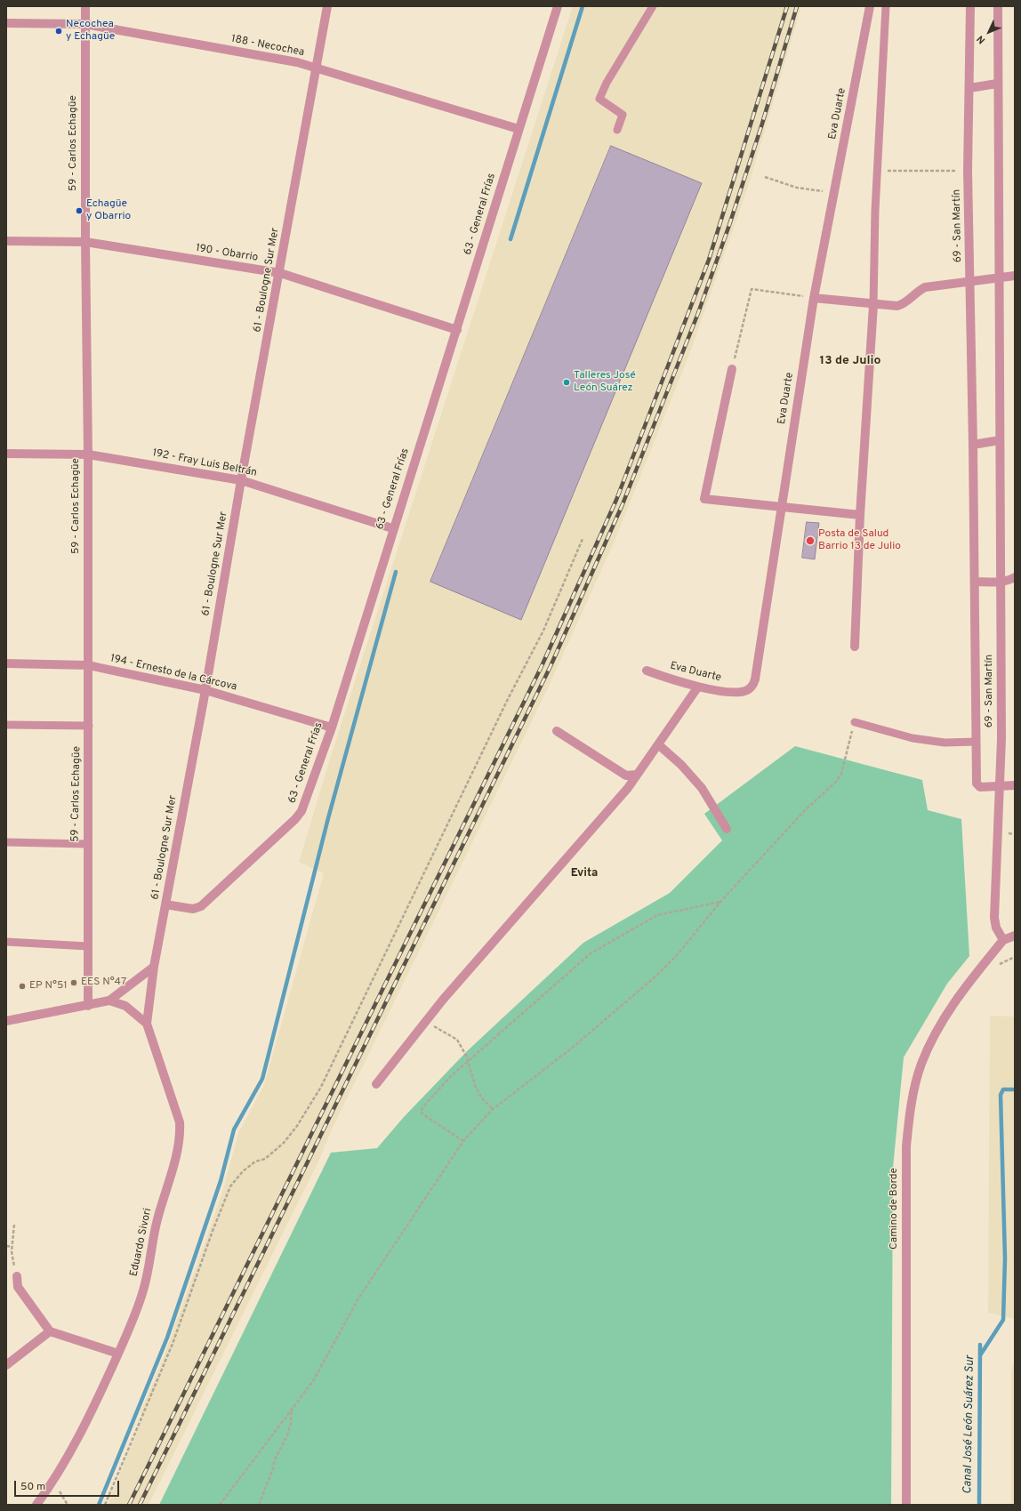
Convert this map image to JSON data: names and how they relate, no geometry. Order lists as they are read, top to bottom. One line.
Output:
{"streets":{"street":["188 - Necochea","Eva Duarte","59 - Carlos Echagüe","63 - General Frías","69 - San Martín","190 - Obarrio","61 - Boulogne Sur Mer","192 - Fray Luis Beltrán","194 - Ernesto de la Cárcova","Camino de Borde","Eduardo Sivori"]},"crossings":[["188 - Necochea","59 - Carlos Echagüe"],["188 - Necochea","63 - General Frías"],["188 - Necochea","61 - Boulogne Sur Mer"],["59 - Carlos Echagüe","190 - Obarrio"],["59 - Carlos Echagüe","192 - Fray Luis Beltrán"],["59 - Carlos Echagüe","194 - Ernesto de la Cárcova"],["63 - General Frías","190 - Obarrio"],["63 - General Frías","61 - Boulogne Sur Mer"],["63 - General Frías","192 - Fray Luis Beltrán"],["63 - General Frías","194 - Ernesto de la Cárcova"],["69 - San Martín","Camino de Borde"],["190 - Obarrio","61 - Boulogne Sur Mer"],["61 - Boulogne Sur Mer","192 - Fray Luis Beltrán"],["61 - Boulogne Sur Mer","194 - Ernesto de la Cárcova"],["61 - Boulogne Sur Mer","Eduardo Sivori"]],"districts":["13 de Julio","Evita"],"water":["Canal José León Suárez Sur"],"places":["Necochea y Echagüe","Echagüe y Obarrio","Talleres José León Suárez","Posta de Salud Barrio 13 de Julio","EES N°47","EP N°51"],"scale_bar":"50 m","north":"bottom left"}
